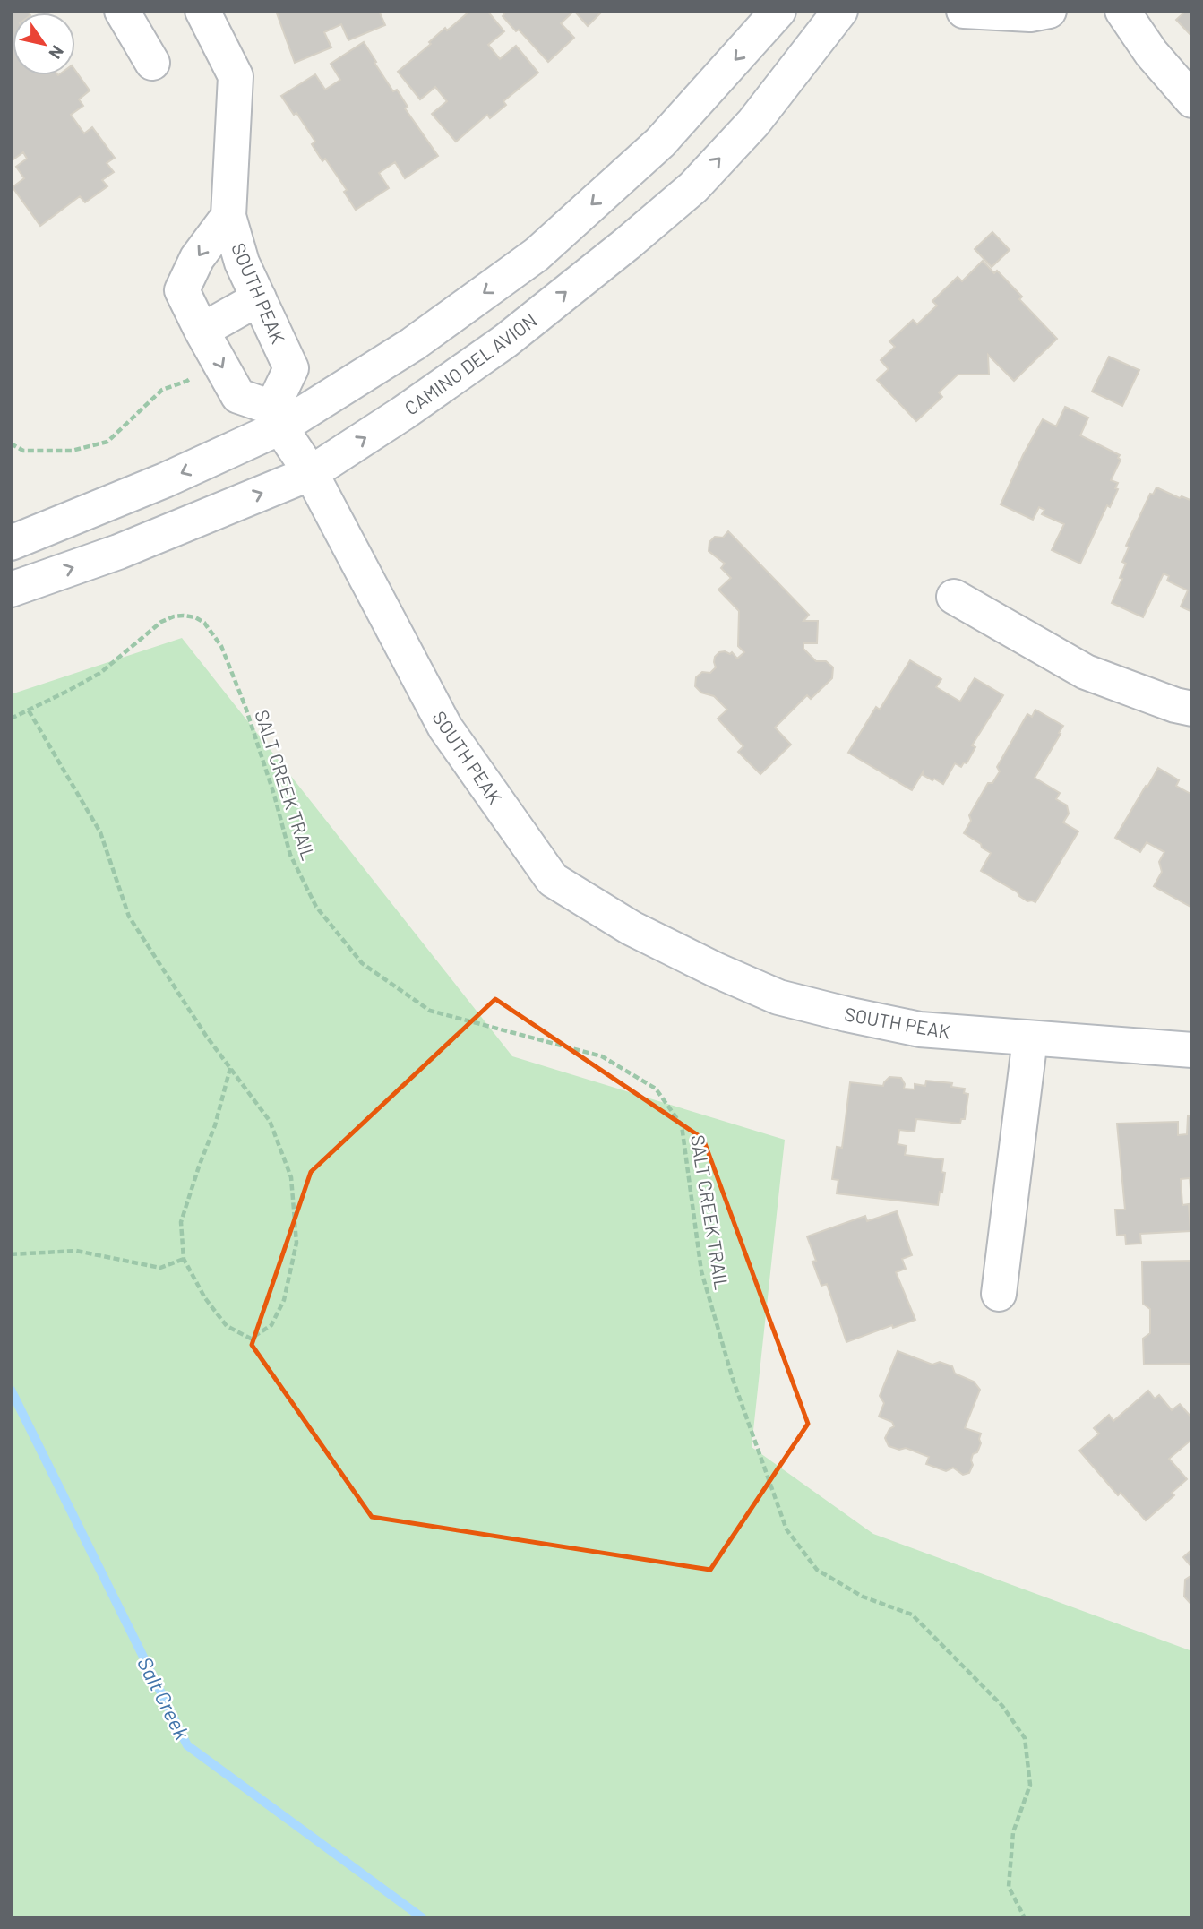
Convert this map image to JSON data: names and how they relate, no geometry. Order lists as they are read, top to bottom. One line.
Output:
{"streets":{"street":["SOUTH PEAK","CAMINO DEL AVION"],"path":["SALT CREEK TRAIL"]},"crossings":[["SOUTH PEAK","CAMINO DEL AVION"]],"water":["Salt Creek"],"north":"bottom right"}
